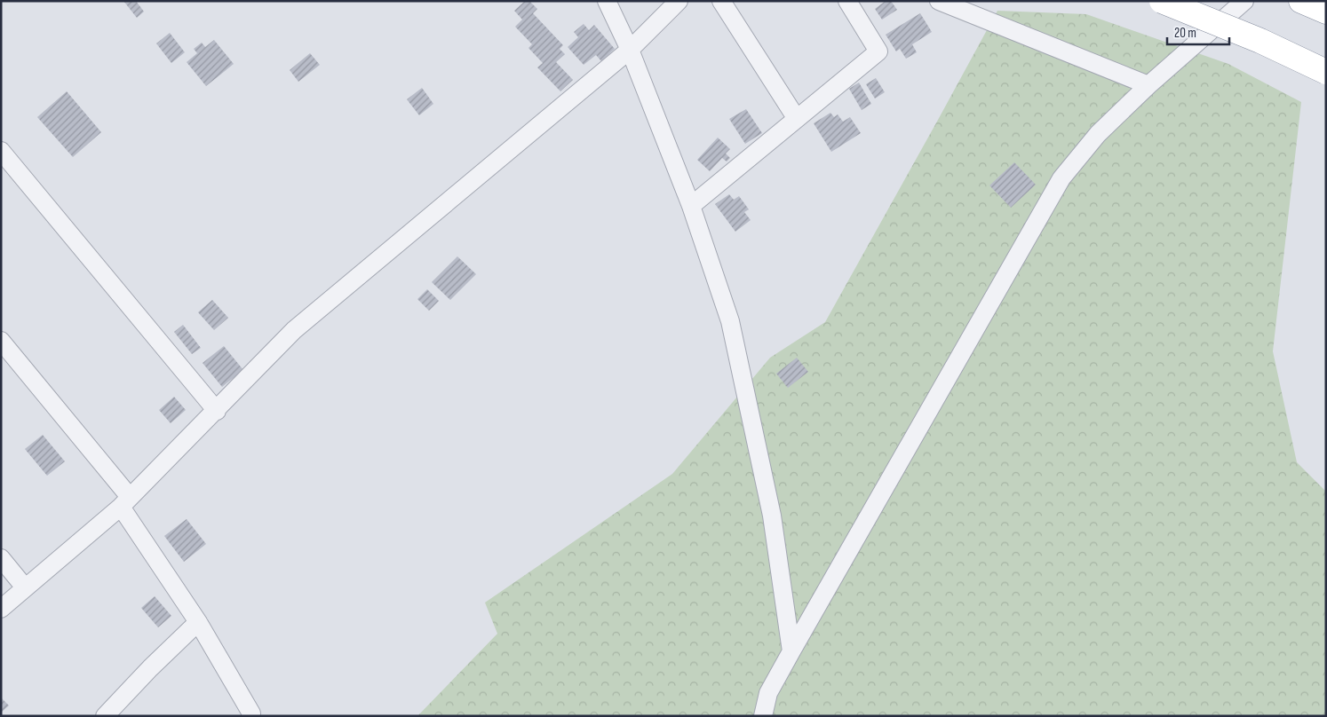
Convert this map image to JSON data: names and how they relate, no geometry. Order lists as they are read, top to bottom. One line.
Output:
{"scale_bar":"20 m"}
